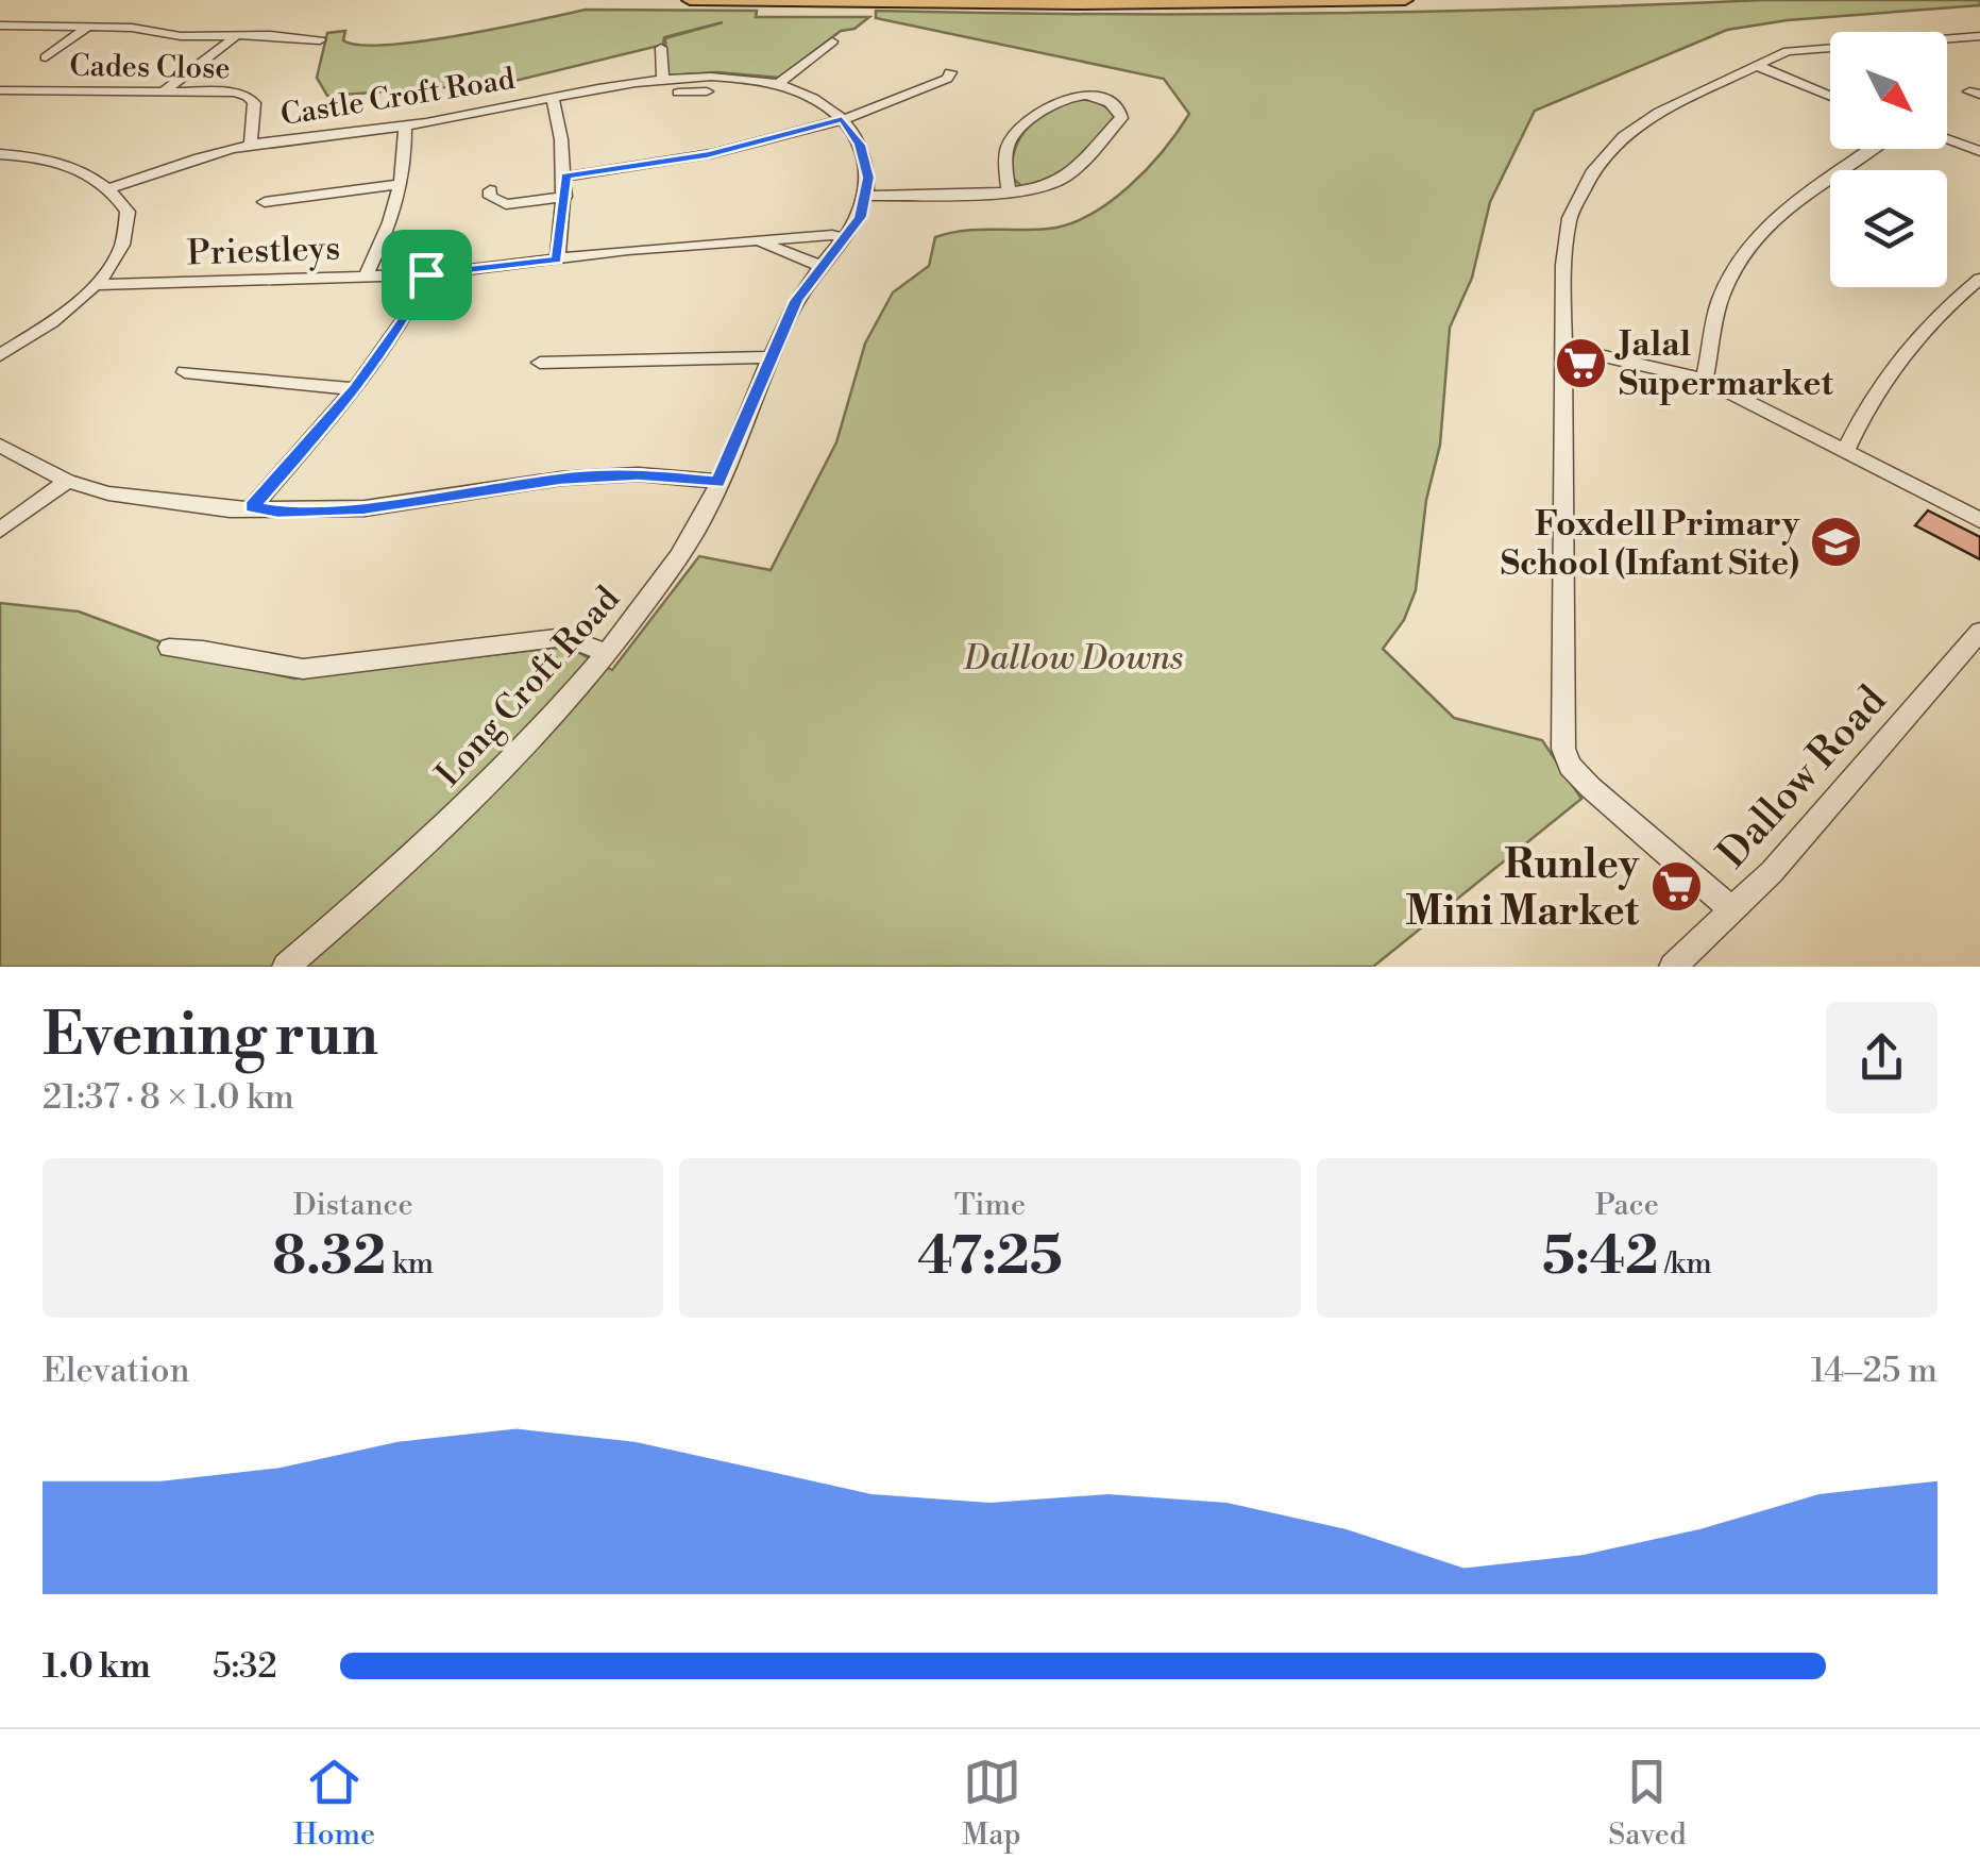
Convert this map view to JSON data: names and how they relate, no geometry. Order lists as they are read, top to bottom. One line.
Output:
{"streets":{"street":["Cades Close","Castle Croft Road","Priestleys","Long Croft Road","Dallow Road"]},"crossings":[["Cades Close","Castle Croft Road"],["Priestleys","Long Croft Road"]],"parks":["Dallow Downs"],"places":{"supermarket":["Jalal Supermarket","Runley Mini Market"],"school or university":["Foxdell Primary School (Infant Site)"]},"north":"bottom right","page":{"heading":["Evening run","21:37 · 8 × 1.0 km"],"stats":[["Distance","8.32 km"],["Time","47:25"],["Pace","5:42 /km"]],"chart":["Elevation","14–25 m"],"list":[{"name":"1.0 km","note":"5:32"}],"tabs":["Home","Map","Saved"]}}
